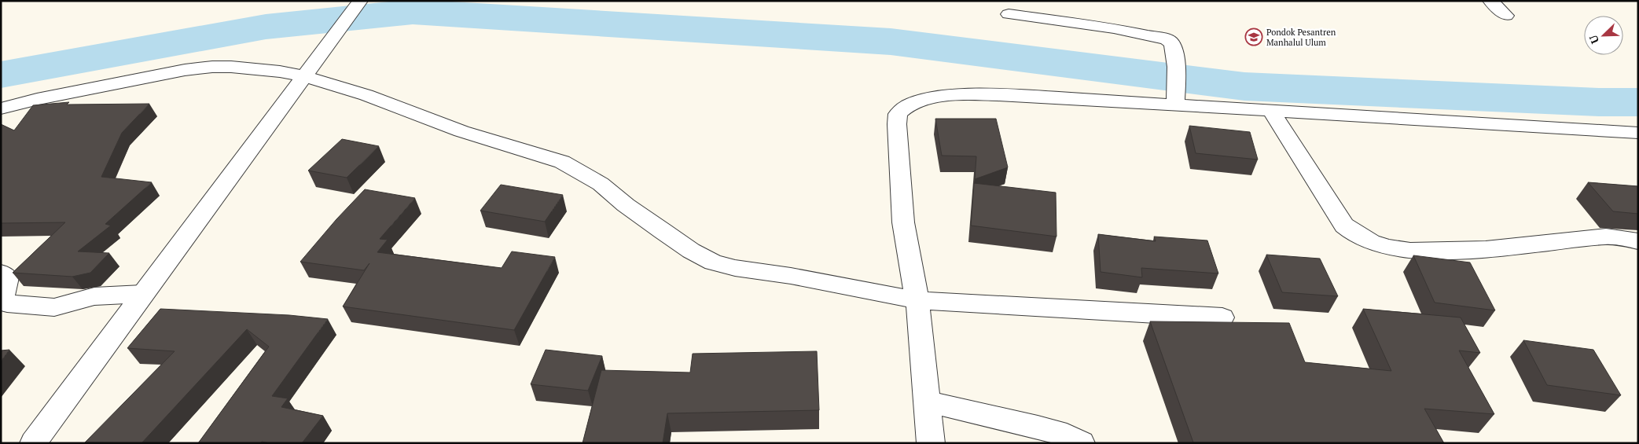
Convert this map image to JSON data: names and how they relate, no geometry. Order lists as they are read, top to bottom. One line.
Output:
{"places":{"school or university":["Pondok Pesantren Manhalul Ulum"]},"north":"bottom left"}
